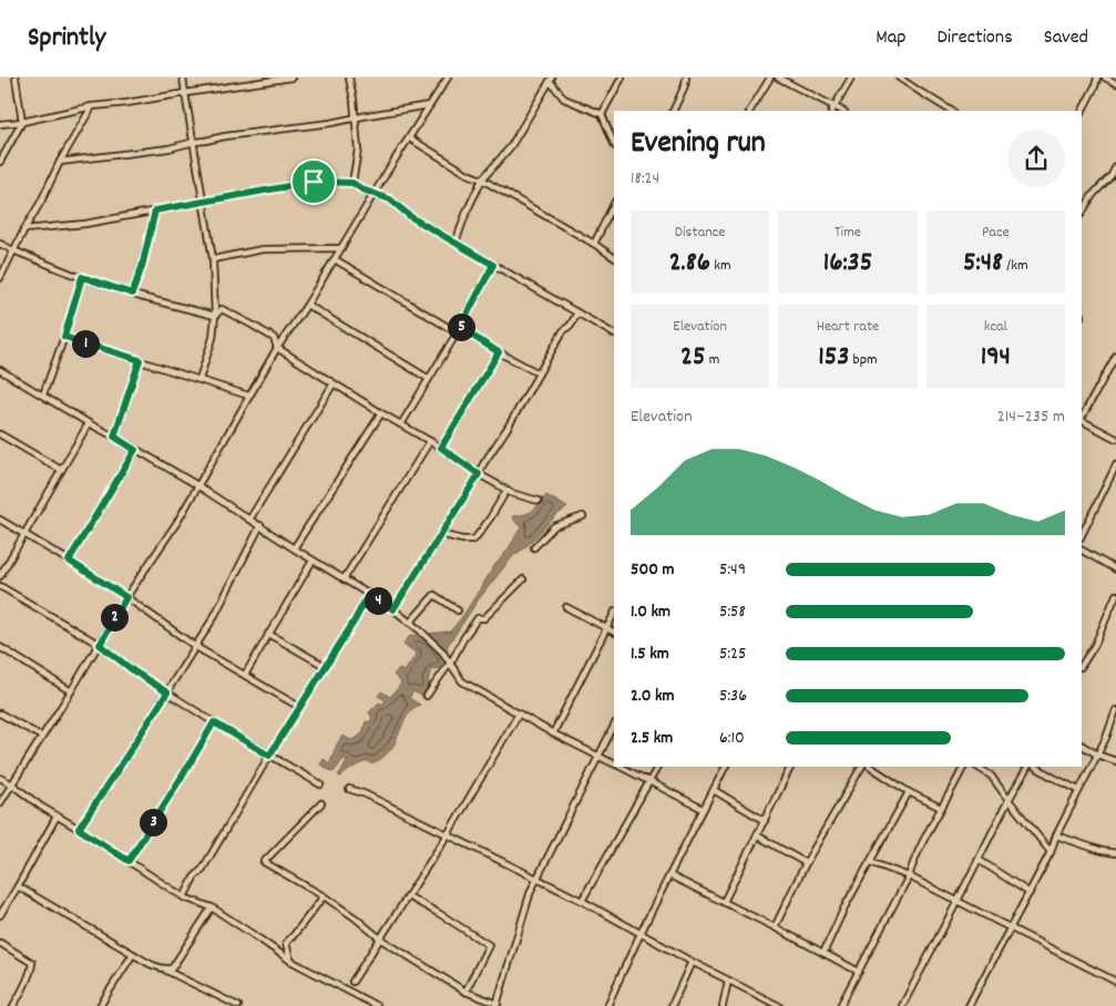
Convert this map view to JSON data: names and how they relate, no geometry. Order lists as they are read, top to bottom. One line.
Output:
{"page":{"header":"Sprintly","nav":["Map","Directions","Saved"],"heading":["Evening run","18:24"],"stats":[["Distance","2.86 km"],["Time","16:35"],["Pace","5:48 /km"],["Elevation","25 m"],["Heart rate","153 bpm"],["kcal","194"]],"pins":["5","1","4","2","3"],"chart":["Elevation","214–235 m"],"list":[{"name":"500 m","note":"5:49"},{"name":"1.0 km","note":"5:58"},{"name":"1.5 km","note":"5:25"},{"name":"2.0 km","note":"5:36"},{"name":"2.5 km","note":"6:10"}]}}
